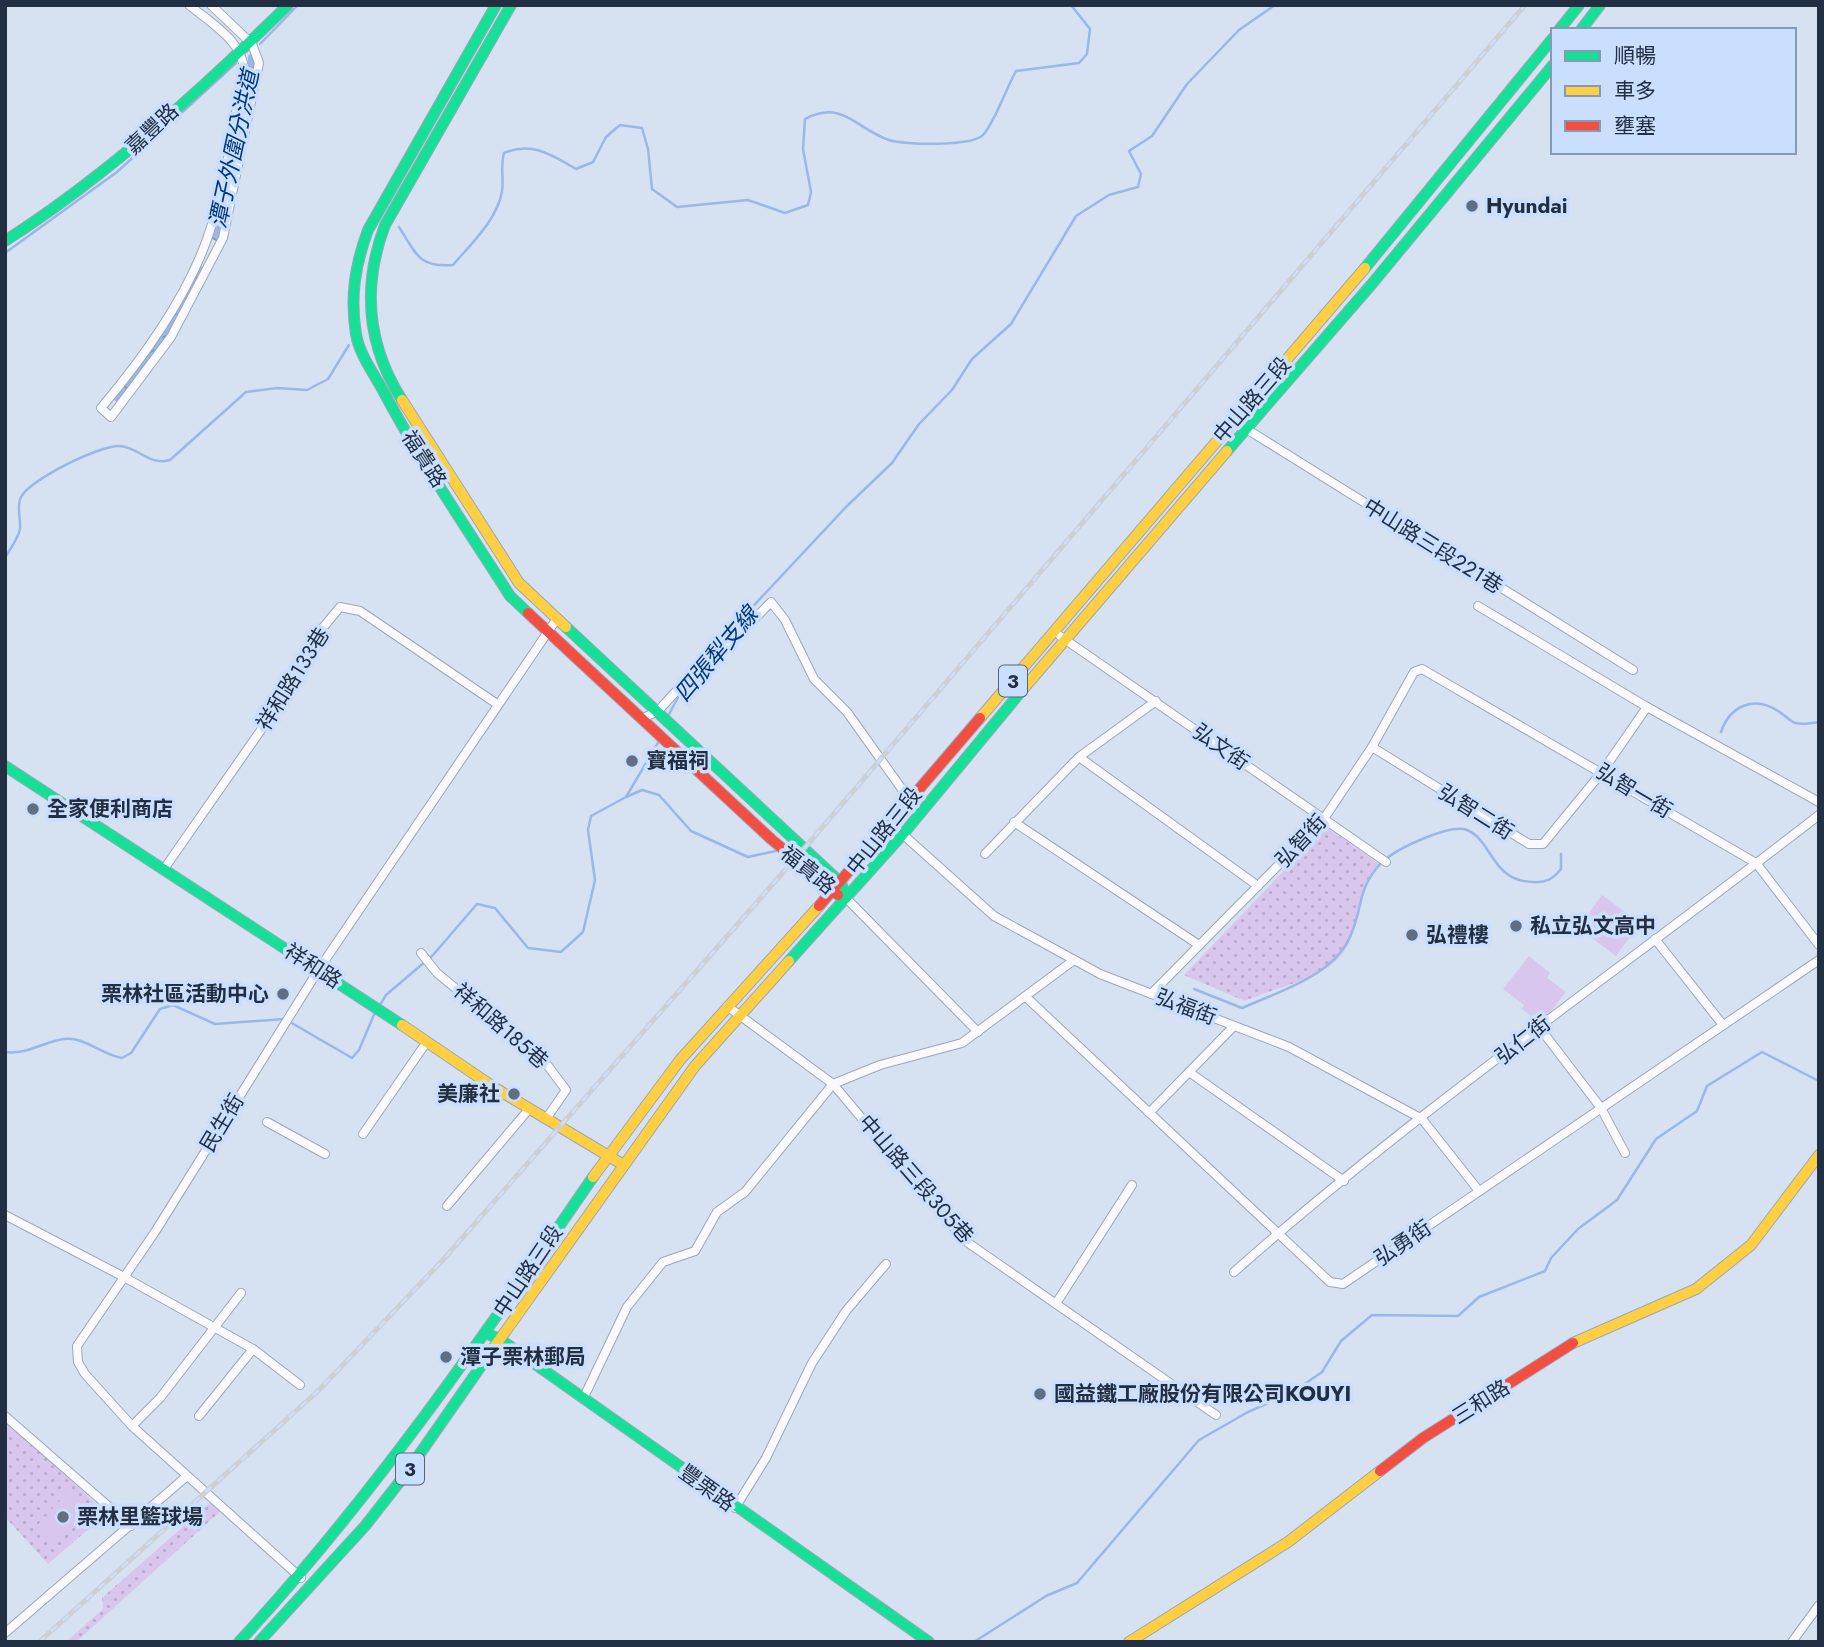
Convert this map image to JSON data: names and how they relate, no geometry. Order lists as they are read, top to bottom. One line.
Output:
{"streets":{"street":["嘉豐路","中山路三段","福貴路","中山路三段221巷","祥和路133巷","3","弘文街","弘智一街","弘智二街","弘智街","祥和路","弘福街","祥和路185巷","弘仁街","民生街","中山路三段305巷","弘勇街","三和路","豐栗路"]},"crossings":[["中山路三段","福貴路"],["中山路三段","中山路三段221巷"],["中山路三段","弘文街"],["中山路三段","祥和路"],["中山路三段","弘福街"],["中山路三段","民生街"],["中山路三段","中山路三段305巷"],["中山路三段","豐栗路"],["福貴路","民生街"],["祥和路133巷","祥和路"],["祥和路133巷","民生街"],["弘文街","弘智街"],["弘智一街","弘智二街"],["弘智一街","弘智街"],["弘智一街","弘仁街"],["弘智二街","弘智街"],["弘智街","弘福街"],["祥和路","祥和路185巷"],["祥和路","民生街"],["弘福街","弘仁街"],["弘福街","弘勇街"],["弘仁街","弘勇街"]],"water":["潭子外圍分洪道","四張犁支線"],"places":["Hyundai","寶福祠","全家便利商店","私立弘文高中","弘禮樓","栗林社區活動中心","美廉社","潭子栗林郵局","國益鐵工廠股份有限公司KOUYI","栗林里籃球場"],"legend":["順暢","車多","壅塞"]}
